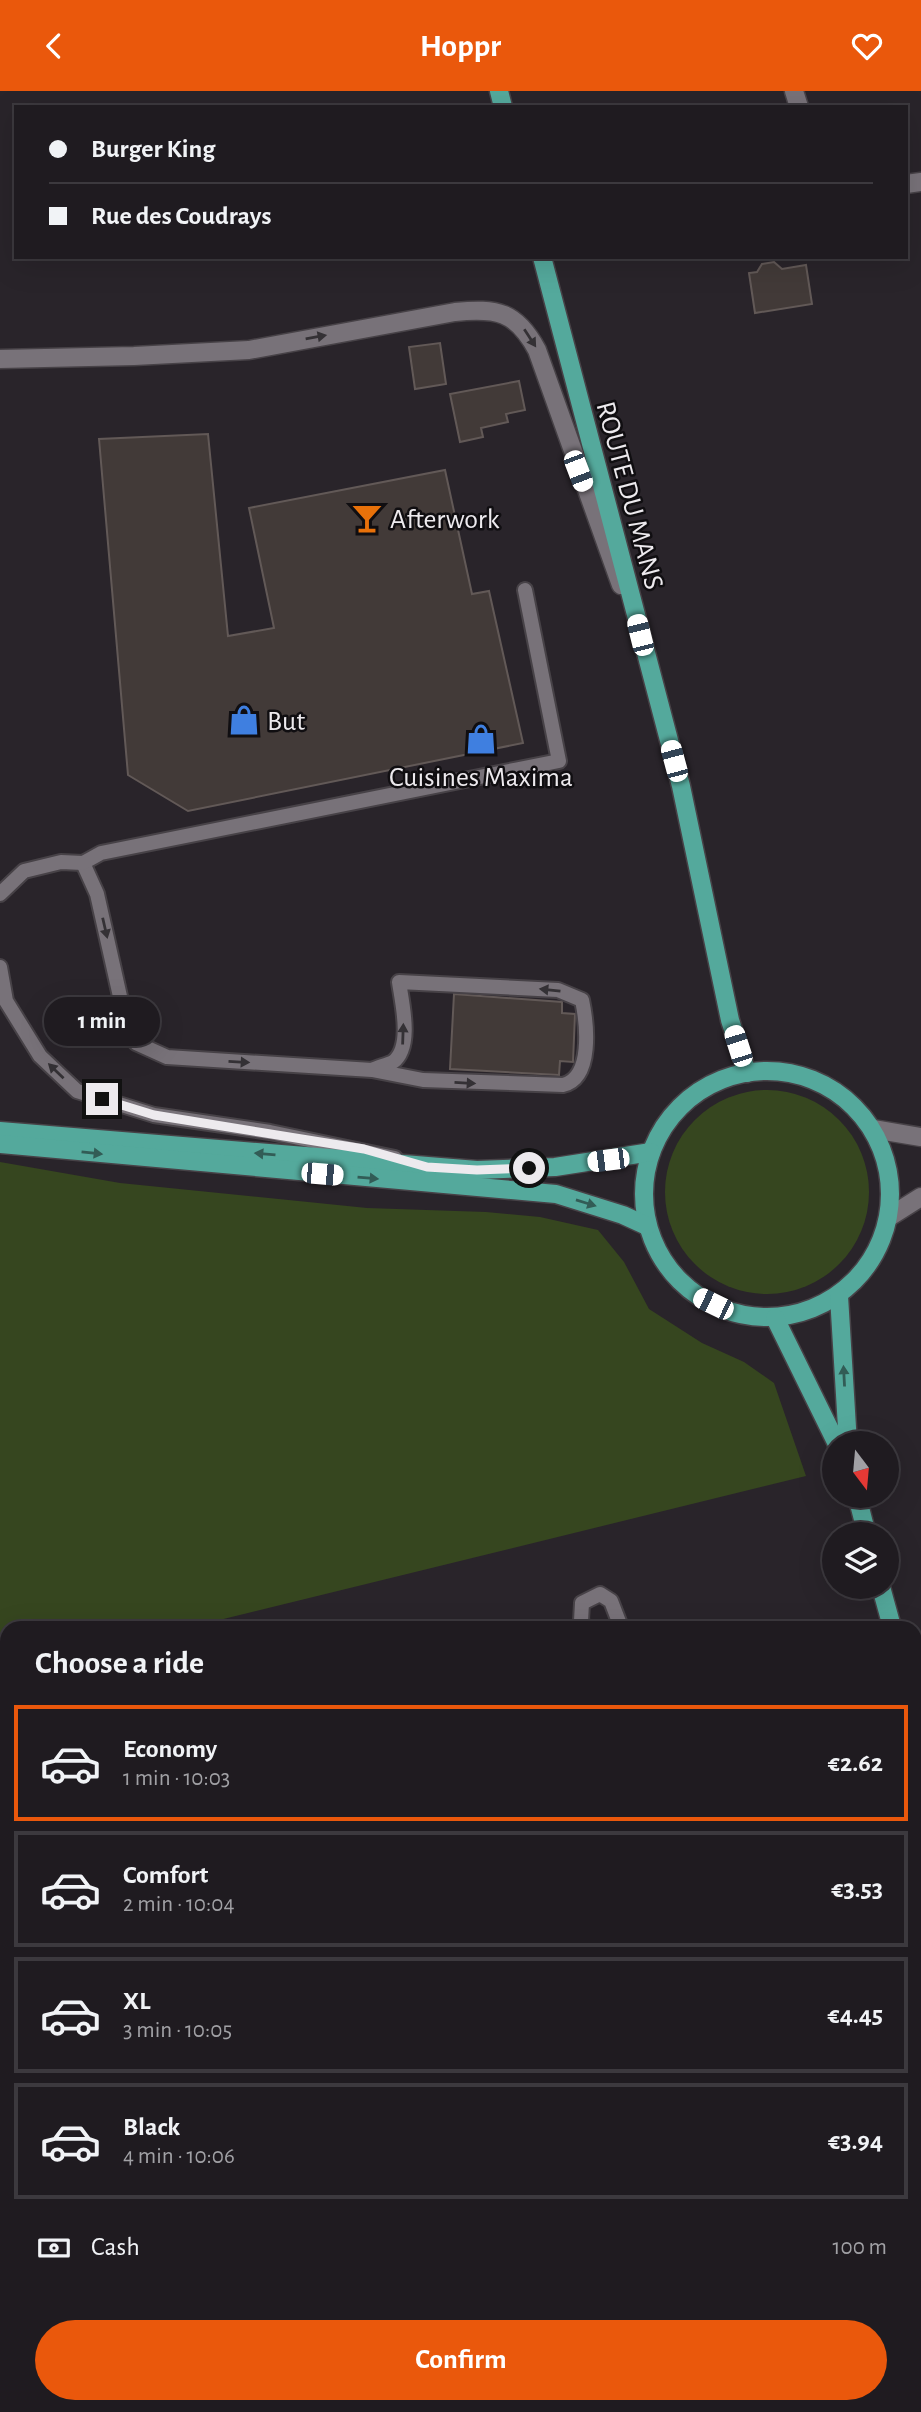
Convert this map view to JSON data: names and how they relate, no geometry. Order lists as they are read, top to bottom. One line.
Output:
{"streets":{"main road":["ROUTE DU MANS"]},"places":{"bar":["Afterwork"],"shop":["But","Cuisines Maxima"]},"north":"bottom","page":{"header":"Hoppr","banner":["Burger King","Rue des Coudrays"],"bubble":"1 min","heading":"Choose a ride","list":[{"name":"Economy","note":"1 min · 10:03","value":"€2.62"},{"name":"Comfort","note":"2 min · 10:04","value":"€3.53"},{"name":"XL","note":"3 min · 10:05","value":"€4.45"},{"name":"Black","note":"4 min · 10:06","value":"€3.94"}],"pay":["Cash","100 m"],"buttons":"Confirm"}}
